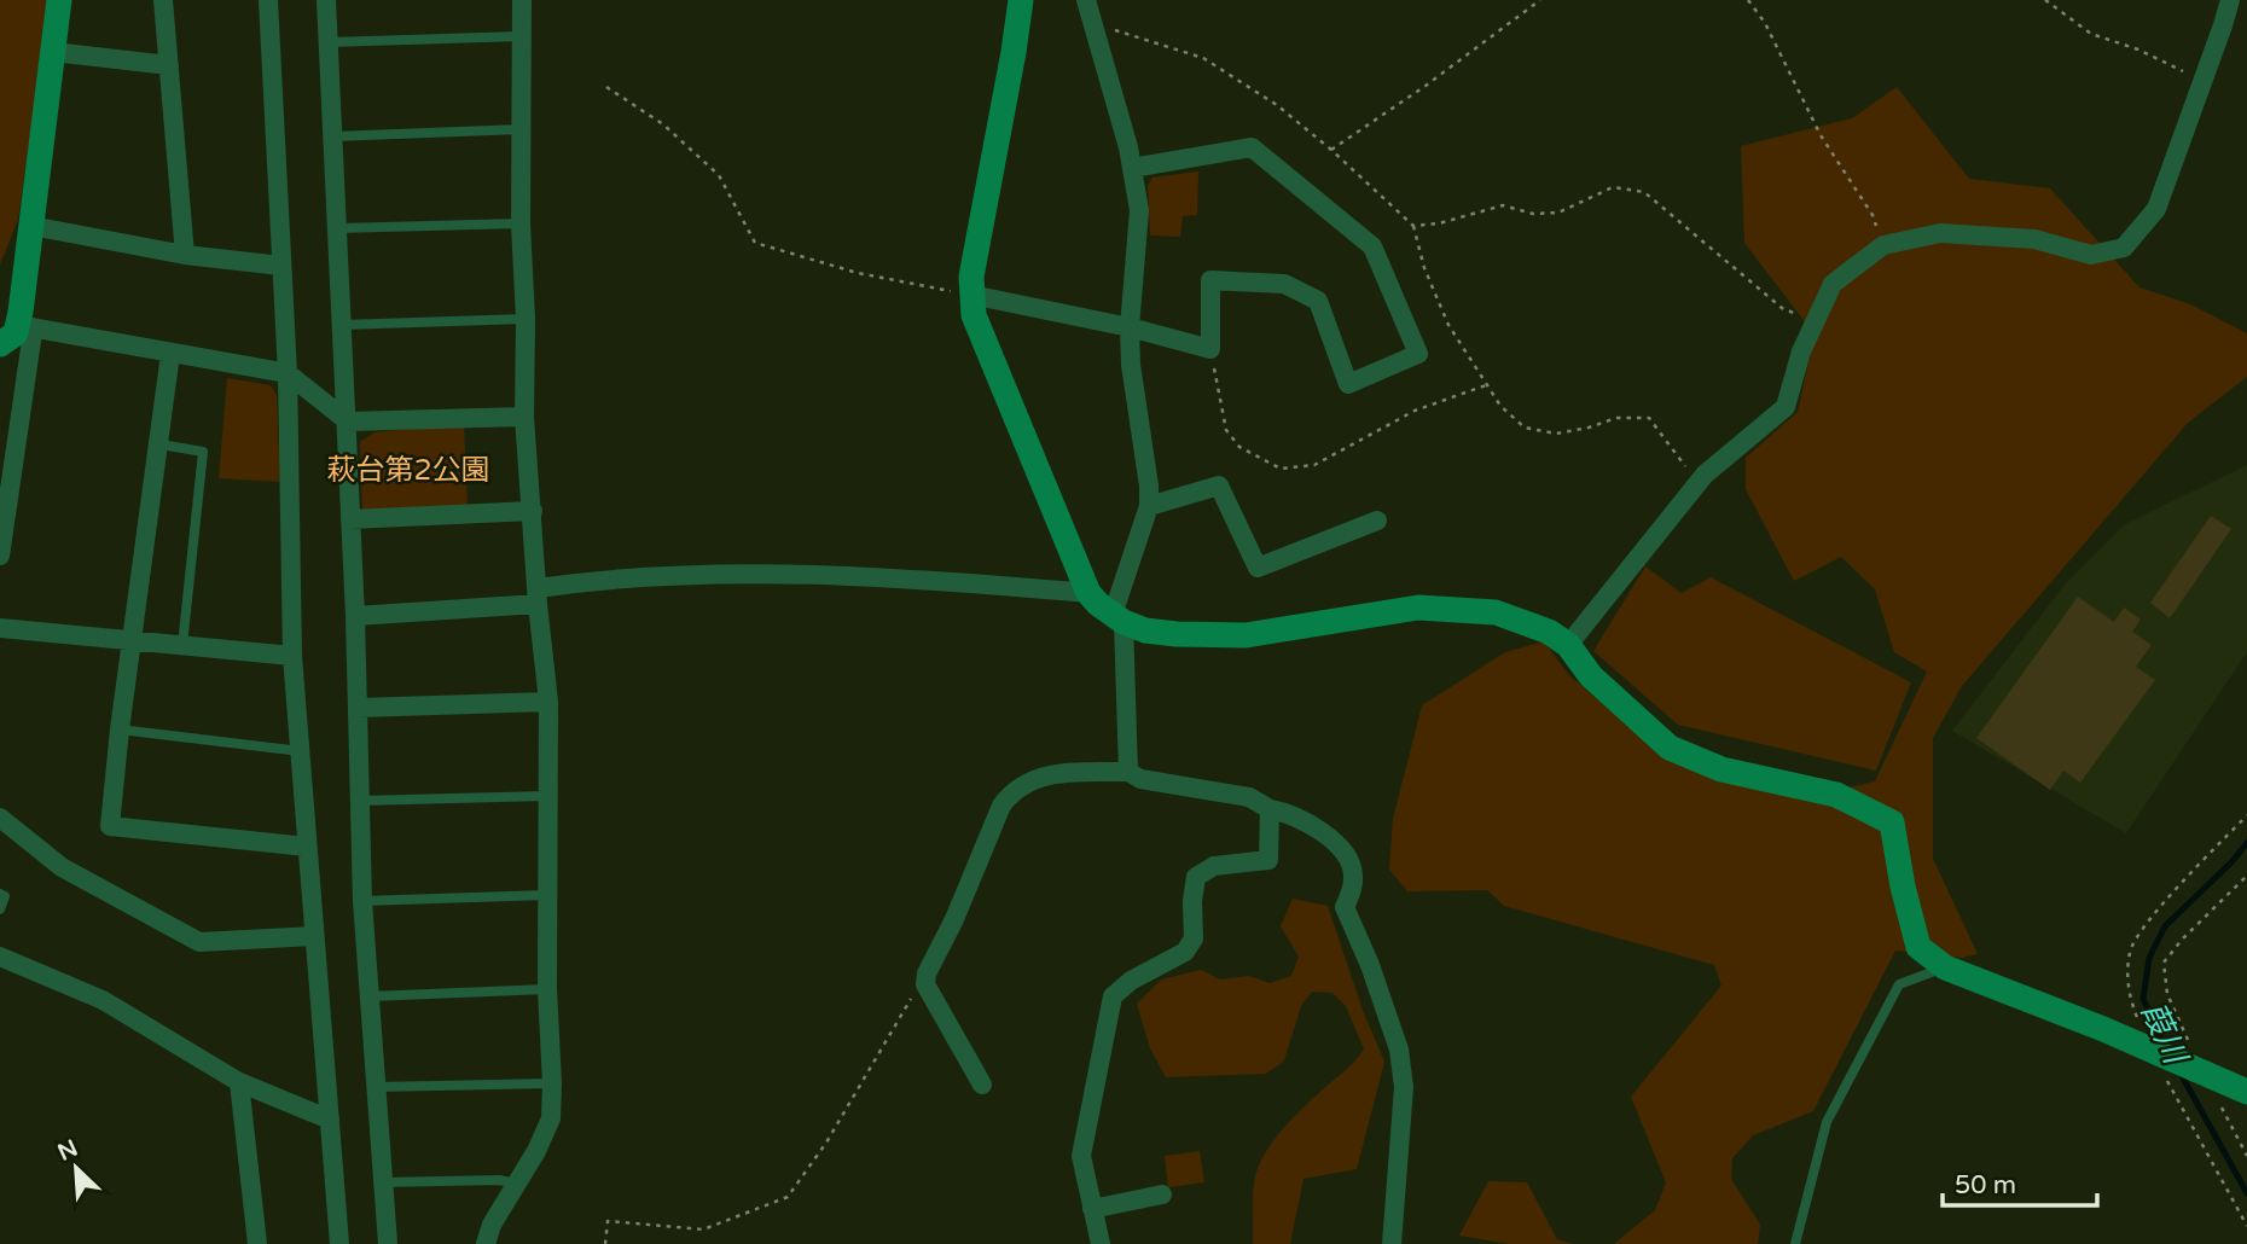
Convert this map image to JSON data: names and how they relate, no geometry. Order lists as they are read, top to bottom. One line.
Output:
{"water":["葭川"],"parks":["萩台第2公園"],"scale_bar":"50 m","north":"top left"}
